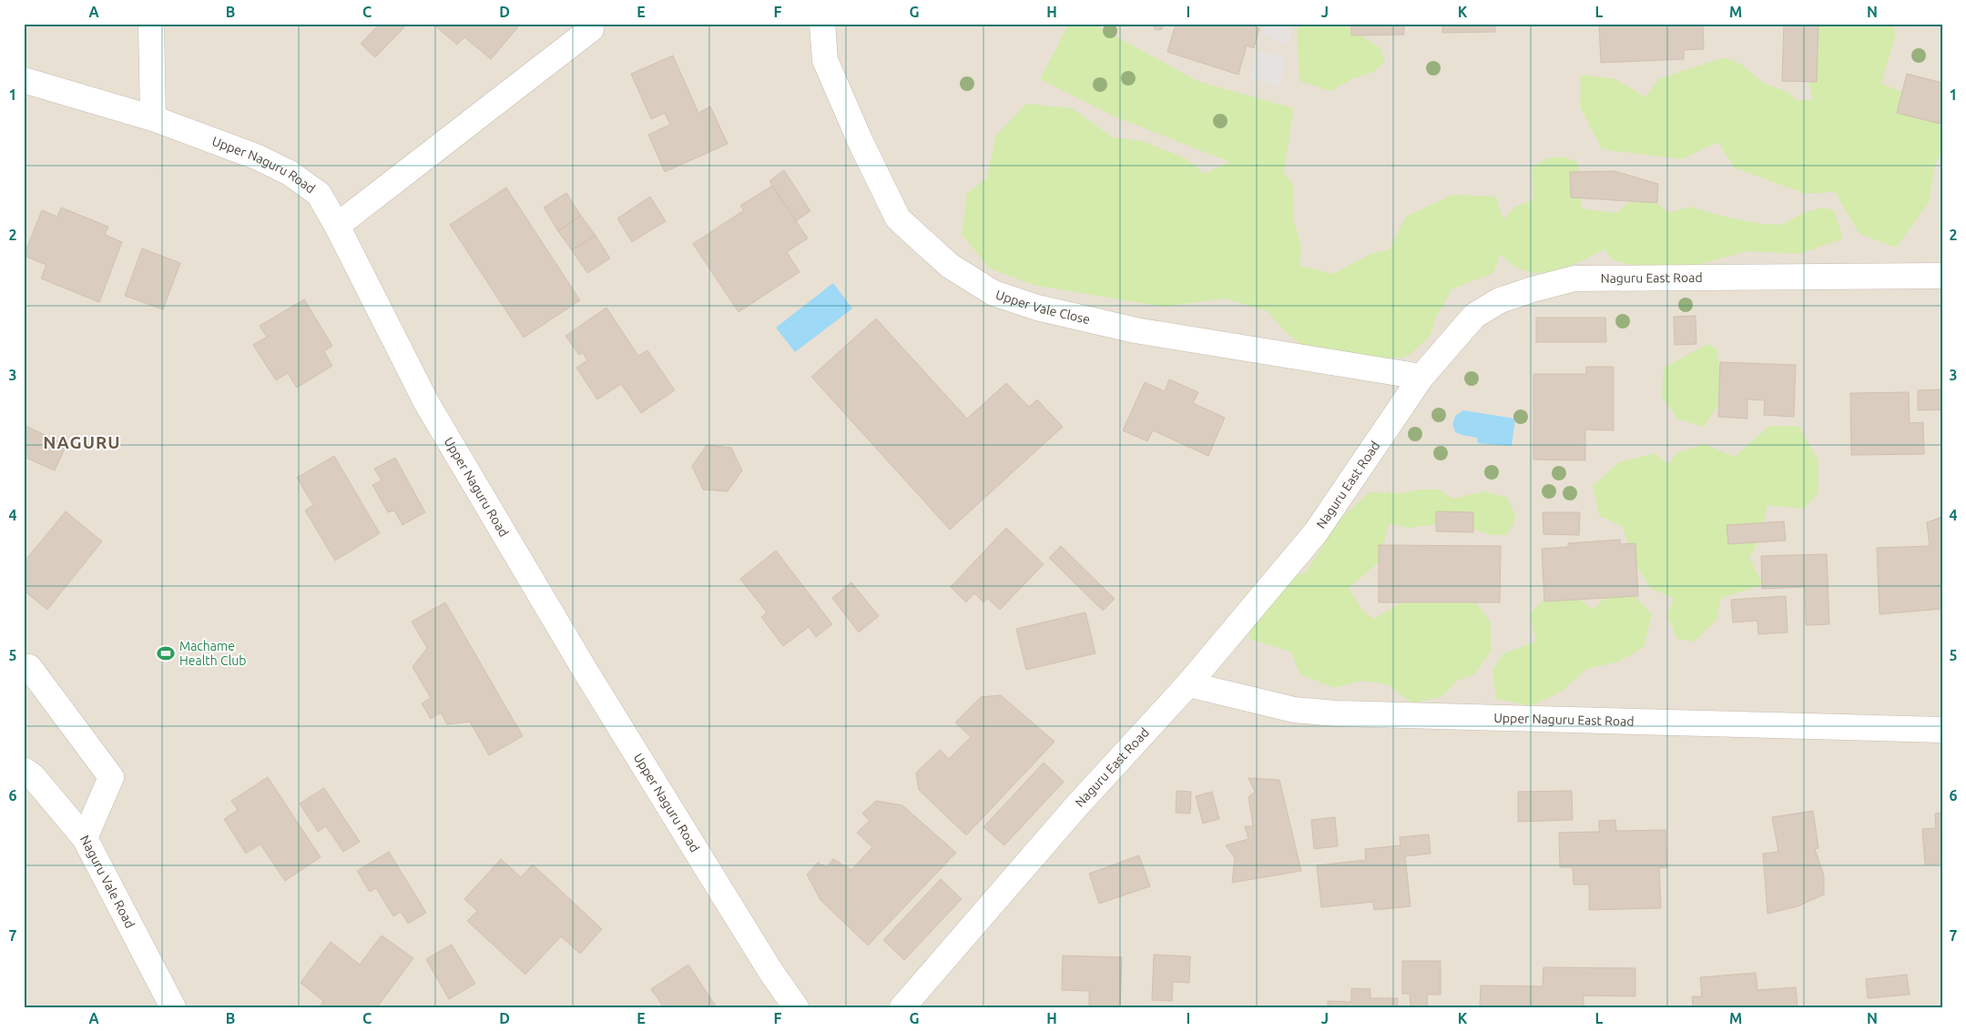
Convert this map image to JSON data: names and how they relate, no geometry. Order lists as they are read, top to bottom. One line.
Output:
{"streets":{"street":["Upper Naguru Road","Naguru East Road","Upper Vale Close","Upper Naguru East Road","Naguru Vale Road"]},"crossings":[["Naguru East Road","Upper Vale Close"],["Naguru East Road","Upper Naguru East Road"]],"districts":["NAGURU"],"places":{"sports":["Machame Health Club"]},"grid":{"columns":["A","B","C","D","E","F","G","H","I","J","K","L","M","N"],"rows":["1","2","3","4","5","6","7"]}}
